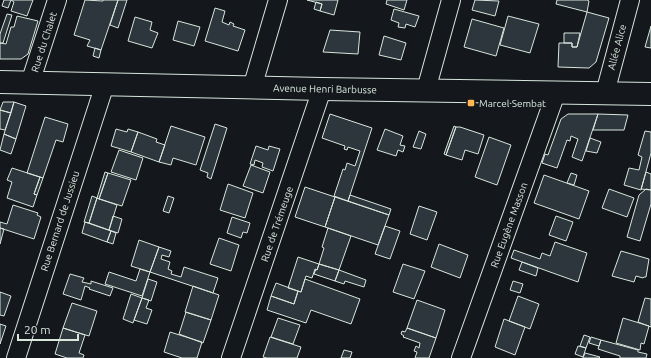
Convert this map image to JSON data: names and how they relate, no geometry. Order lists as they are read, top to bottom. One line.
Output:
{"streets":{"street":["Rue du Chalet","Allée Alice","Avenue Henri Barbusse","Rue Bernard de Jussieu","Rue de Trémeuge","Rue Eugène Masson"]},"crossings":[["Rue du Chalet","Avenue Henri Barbusse"],["Allée Alice","Avenue Henri Barbusse"],["Avenue Henri Barbusse","Rue Bernard de Jussieu"],["Avenue Henri Barbusse","Rue de Trémeuge"],["Avenue Henri Barbusse","Rue Eugène Masson"]],"places":{"transit":["Marcel Sembat"]},"scale_bar":"20 m"}
